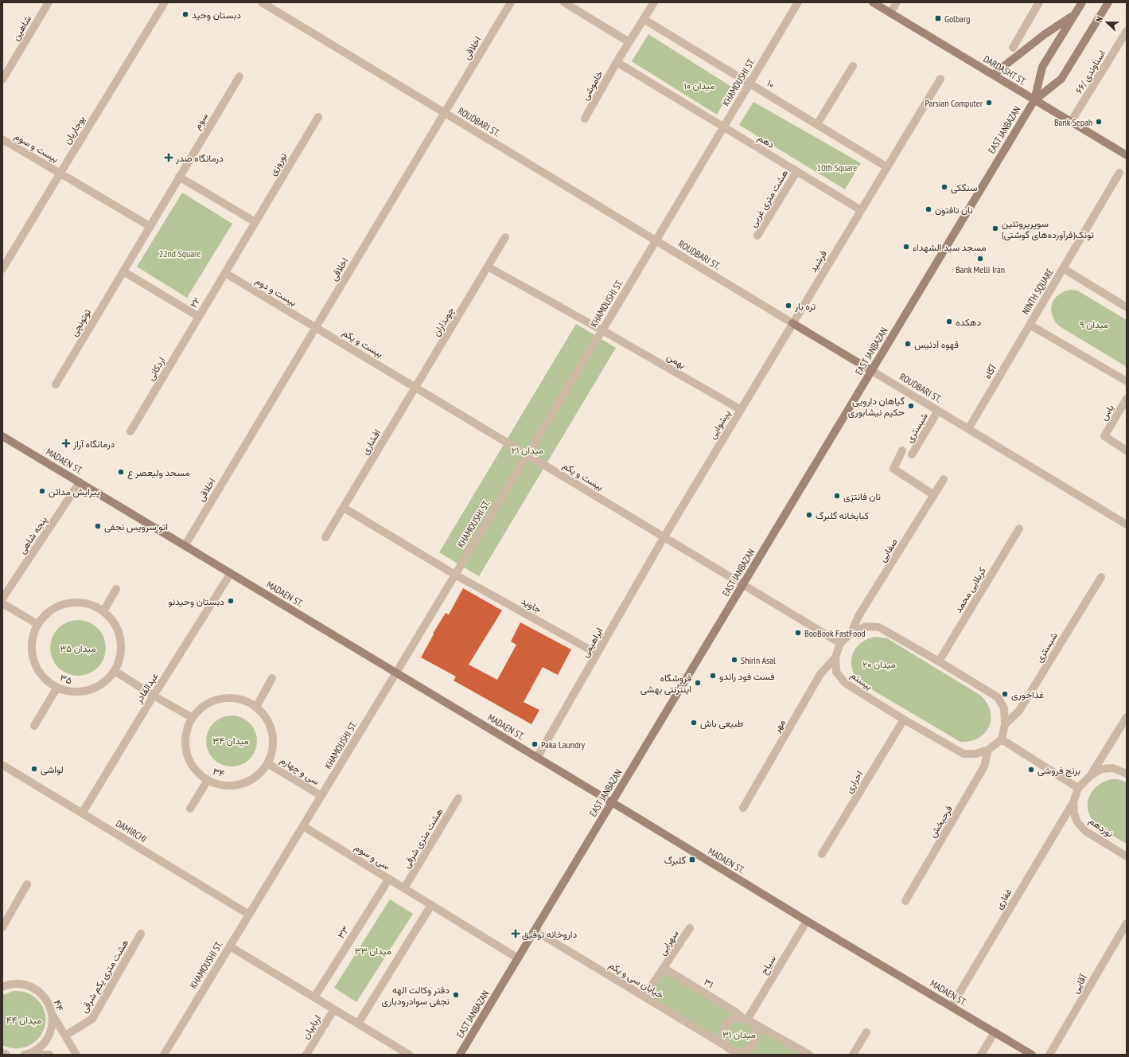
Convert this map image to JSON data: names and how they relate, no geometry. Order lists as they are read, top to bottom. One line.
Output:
{"streets":{"main road":["DARDASHT ST.","ROUDBARI ST.","EAST JANBAZAN","MADAEN ST."],"street":["شاهین","اخلاقی","اسناوندی /۶۶","KHAMOUSHI ST.","۱۰","خاموشی","سوم","بوجاریان","دهم","بیست و سوم","نوروزی","هشت متری غربی","فرشید","بیست و دوم","NINTH SQUARE","۲۲","چوبداران","توتونچی","بیست و یکم","بهمن","اردکانی","آگاه","یاس","پیشوایی","شبستری","افشاری","پنجه شاهی","صفایی","کربلایی محمد","جاوید","ابراهیمی","۳۵","بیستم","عبدالقادر","مهر","سی و چهارم","۳۴","احراری","فرحبخش","نوزدهم","DAMIRCHI","هشت متری شرقی","سی و سوم","غفاری","۳۳","سهرابی","سیاح","هشت متری یکم شرقی","خیابان سی و یکم","۳۱","آقایی","۴۴","اربابیان"]},"crossings":[["اخلاقی","ROUDBARI ST."],["اخلاقی","بیست و دوم"],["اخلاقی","بیست و یکم"],["اخلاقی","MADAEN ST."],["DARDASHT ST.","اسناوندی /۶۶"],["DARDASHT ST.","EAST JANBAZAN"],["KHAMOUSHI ST.","۱۰"],["KHAMOUSHI ST.","ROUDBARI ST."],["KHAMOUSHI ST.","دهم"],["KHAMOUSHI ST.","بیست و یکم"],["KHAMOUSHI ST.","بهمن"],["KHAMOUSHI ST.","MADAEN ST."],["KHAMOUSHI ST.","جاوید"],["KHAMOUSHI ST.","سی و چهارم"],["KHAMOUSHI ST.","DAMIRCHI"],["KHAMOUSHI ST.","سی و سوم"],["۱۰","خاموشی"],["خاموشی","دهم"],["ROUDBARI ST.","EAST JANBAZAN"],["ROUDBARI ST.","فرشید"],["ROUDBARI ST.","آگاه"],["ROUDBARI ST.","پیشوایی"],["ROUDBARI ST.","شبستری"],["بوجاریان","بیست و سوم"],["EAST JANBAZAN","بیست و یکم"],["EAST JANBAZAN","MADAEN ST."],["EAST JANBAZAN","سی و سوم"],["EAST JANBAZAN","خیابان سی و یکم"],["دهم","هشت متری غربی"],["دهم","فرشید"],["نوروزی","۲۲"],["فرشید","پیشوایی"],["بیست و دوم","۲۲"],["بیست و دوم","بیست و یکم"],["NINTH SQUARE","آگاه"],["۲۲","توتونچی"],["۲۲","اردکانی"],["چوبداران","بیست و یکم"],["چوبداران","افشاری"],["بیست و یکم","پیشوایی"],["بیست و یکم","افشاری"],["بیست و یکم","ابراهیمی"],["بیست و یکم","بیستم"],["بهمن","پیشوایی"],["پیشوایی","ابراهیمی"],["شبستری","بیستم"],["MADAEN ST.","پنجه شاهی"],["MADAEN ST.","ابراهیمی"],["MADAEN ST.","عبدالقادر"],["MADAEN ST.","غفاری"],["MADAEN ST.","سیاح"],["صفایی","بیستم"],["کربلایی محمد","بیستم"],["جاوید","ابراهیمی"],["بیستم","مهر"],["بیستم","احراری"],["بیستم","فرحبخش"],["عبدالقادر","DAMIRCHI"],["سی و چهارم","۳۴"],["نوزدهم","غفاری"],["هشت متری شرقی","سی و سوم"],["سی و سوم","۳۳"],["سهرابی","۳۱"],["سیاح","خیابان سی و یکم"],["سیاح","۳۱"],["خیابان سی و یکم","۳۱"]],"parks":["میدان ۱۰","10th Square","22nd Square","میدان ۹","میدان ۲۱","میدان ۳۵","میدان ۲۰","میدان ۳۴","میدان ۳۳","میدان ۴۴","میدان ۳۱"],"places":{"other":["دبستان وحید","Parsian Computer","Bank Sepah","سنگکی","نان تافتون","سوپرپروتئین تونک(فرآورده‌های گوشتی)","مسجد سید الشهداء","Bank Melli Iran","تره بار","دهکده","قهوه آدنیس","گیاهان دارویی حکیم نیشابوری","مسجد ولیعصر ع","پیرایش مدائن","نان فانتزی","کبابخانه گلبرگ","اتو سرویس نجفی","دبستان وحیدنو","BooBook FastFood","Shirin Asal","فست فود راندو","فروشگاه اینترنتی بهشی","غذاخوری","طبیعی باش","Paka Laundry","لواشی","برنج فروشی","دفتر وکالت الهه نجفی سوادرودباری"],"transit":["Golbarg","گلبرگ"],"health":["درمانگاه صدر","درمانگاه آراز","داروخانه توفیق"]},"north":"left"}
